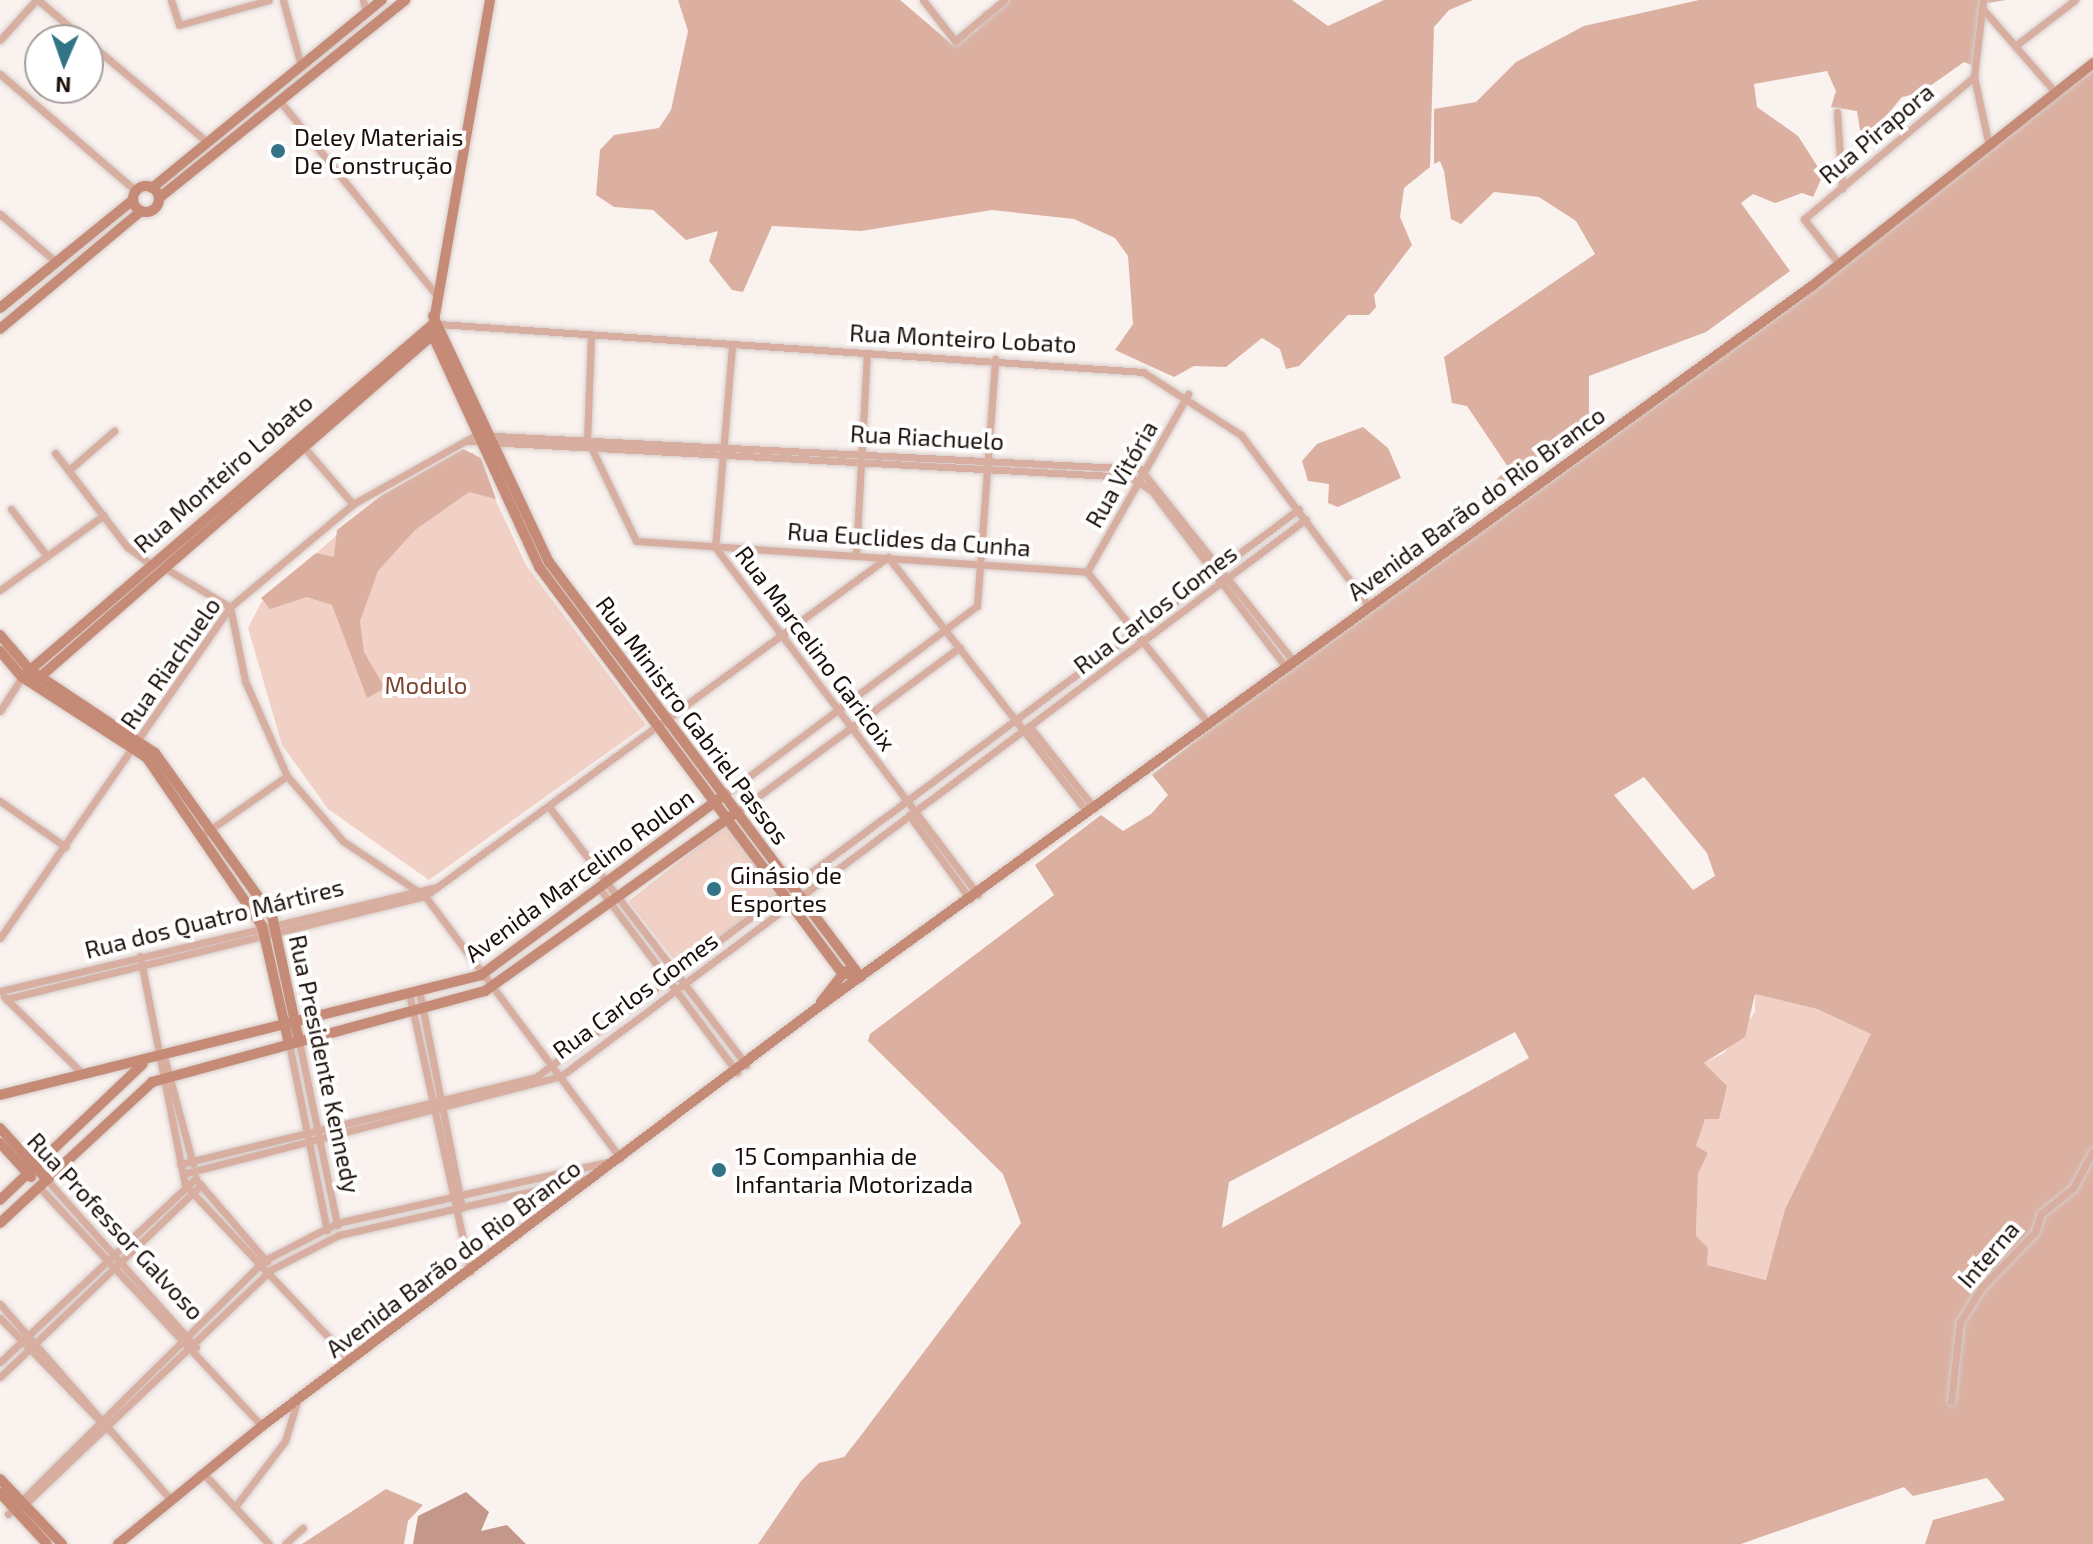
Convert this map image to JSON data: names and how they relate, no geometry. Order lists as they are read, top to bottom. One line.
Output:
{"streets":{"street":["Rua Pirapora","Rua Monteiro Lobato","Rua Riachuelo","Rua Vitória","Avenida Barão do Rio Branco","Rua Euclides da Cunha","Rua Carlos Gomes","Rua Marcelino Garicoix","Rua Ministro Gabriel Passos","Avenida Marcelino Rollon","Rua dos Quatro Mártires","Rua Presidente Kennedy","Rua Professor Galvoso","Interna"]},"crossings":[["Rua Pirapora","Avenida Barão do Rio Branco"],["Rua Monteiro Lobato","Rua Vitória"],["Rua Monteiro Lobato","Avenida Barão do Rio Branco"],["Rua Monteiro Lobato","Rua Carlos Gomes"],["Rua Monteiro Lobato","Rua Marcelino Garicoix"],["Rua Monteiro Lobato","Rua Ministro Gabriel Passos"],["Rua Monteiro Lobato","Avenida Marcelino Rollon"],["Rua Monteiro Lobato","Rua Presidente Kennedy"],["Rua Riachuelo","Rua Vitória"],["Rua Riachuelo","Rua Euclides da Cunha"],["Rua Riachuelo","Rua Marcelino Garicoix"],["Rua Riachuelo","Rua Ministro Gabriel Passos"],["Rua Riachuelo","Avenida Marcelino Rollon"],["Rua Riachuelo","Rua Presidente Kennedy"],["Rua Vitória","Rua Euclides da Cunha"],["Avenida Barão do Rio Branco","Rua Marcelino Garicoix"],["Avenida Barão do Rio Branco","Rua Ministro Gabriel Passos"],["Avenida Barão do Rio Branco","Rua Professor Galvoso"],["Rua Euclides da Cunha","Rua Marcelino Garicoix"],["Rua Euclides da Cunha","Avenida Marcelino Rollon"],["Rua Euclides da Cunha","Rua dos Quatro Mártires"],["Rua Carlos Gomes","Rua Marcelino Garicoix"],["Rua Carlos Gomes","Rua Ministro Gabriel Passos"],["Rua Carlos Gomes","Rua Presidente Kennedy"],["Rua Marcelino Garicoix","Avenida Marcelino Rollon"],["Rua Marcelino Garicoix","Rua dos Quatro Mártires"],["Rua Ministro Gabriel Passos","Avenida Marcelino Rollon"],["Rua Ministro Gabriel Passos","Rua dos Quatro Mártires"],["Avenida Marcelino Rollon","Rua Presidente Kennedy"],["Rua dos Quatro Mártires","Rua Presidente Kennedy"]],"parks":["Modulo"],"places":["Deley Materiais De Construção","Ginásio de Esportes","15 Companhia de Infantaria Motorizada"],"north":"bottom"}
